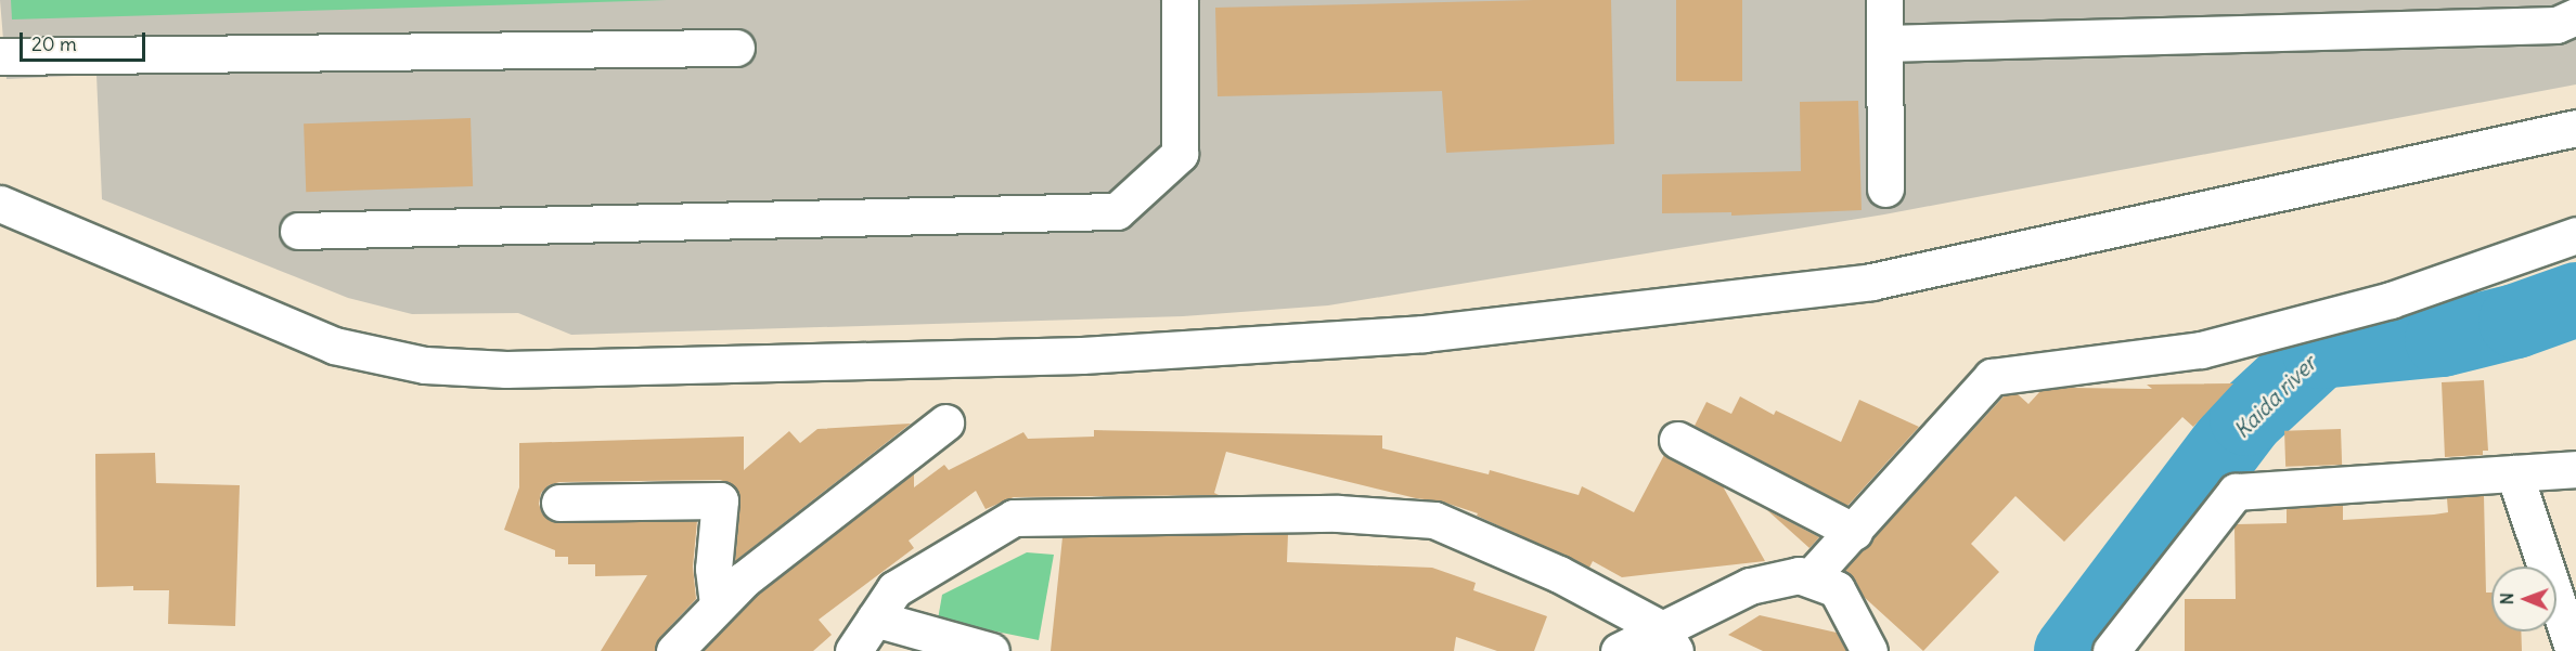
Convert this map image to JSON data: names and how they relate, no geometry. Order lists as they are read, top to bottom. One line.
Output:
{"water":["Kaida river"],"scale_bar":"20 m","north":"left"}
